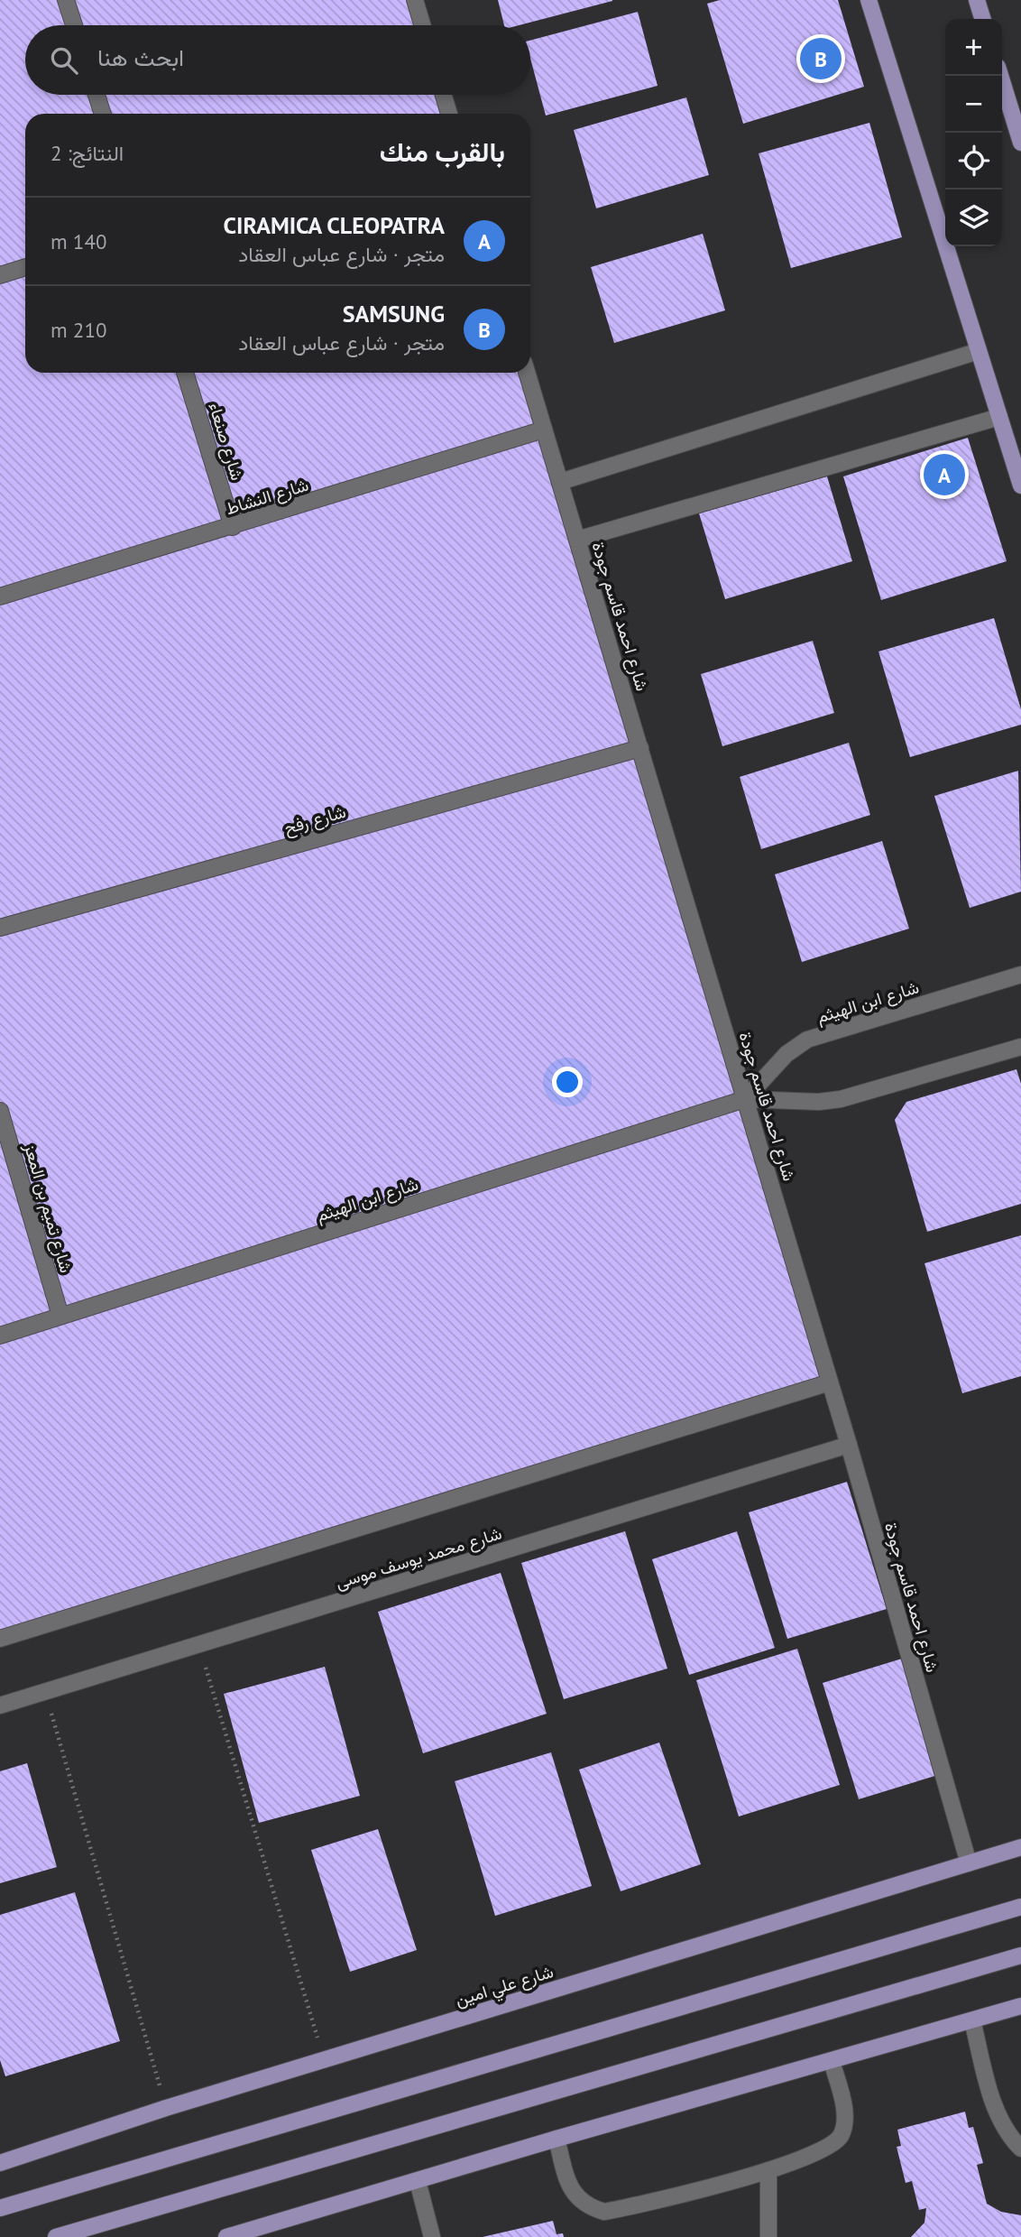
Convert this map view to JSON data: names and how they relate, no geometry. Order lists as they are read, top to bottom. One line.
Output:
{"streets":{"main road":["شارع علي امين"],"street":["شارع صنعاء","شارع النشاط","شارع احمد قاسم جودة","شارع رفح","شارع ابن الهيثم","شارع تميم بن المعز","شارع محمد يوسف موسى"]},"crossings":[["شارع صنعاء","شارع النشاط"],["شارع النشاط","شارع احمد قاسم جودة"],["شارع احمد قاسم جودة","شارع رفح"],["شارع احمد قاسم جودة","شارع ابن الهيثم"],["شارع احمد قاسم جودة","شارع محمد يوسف موسى"],["شارع احمد قاسم جودة","شارع علي امين"],["شارع ابن الهيثم","شارع تميم بن المعز"]],"page":{"map_buttons":["+","−"],"search":"ابحث هنا","pins":["B","A"],"heading":["بالقرب منك","النتائج: 2"],"list":[{"mark":"A","name":"CIRAMICA CLEOPATRA","note":"متجر · شارع عباس العقاد","value":"140 m"},{"mark":"B","name":"SAMSUNG","note":"متجر · شارع عباس العقاد","value":"210 m"}]}}
